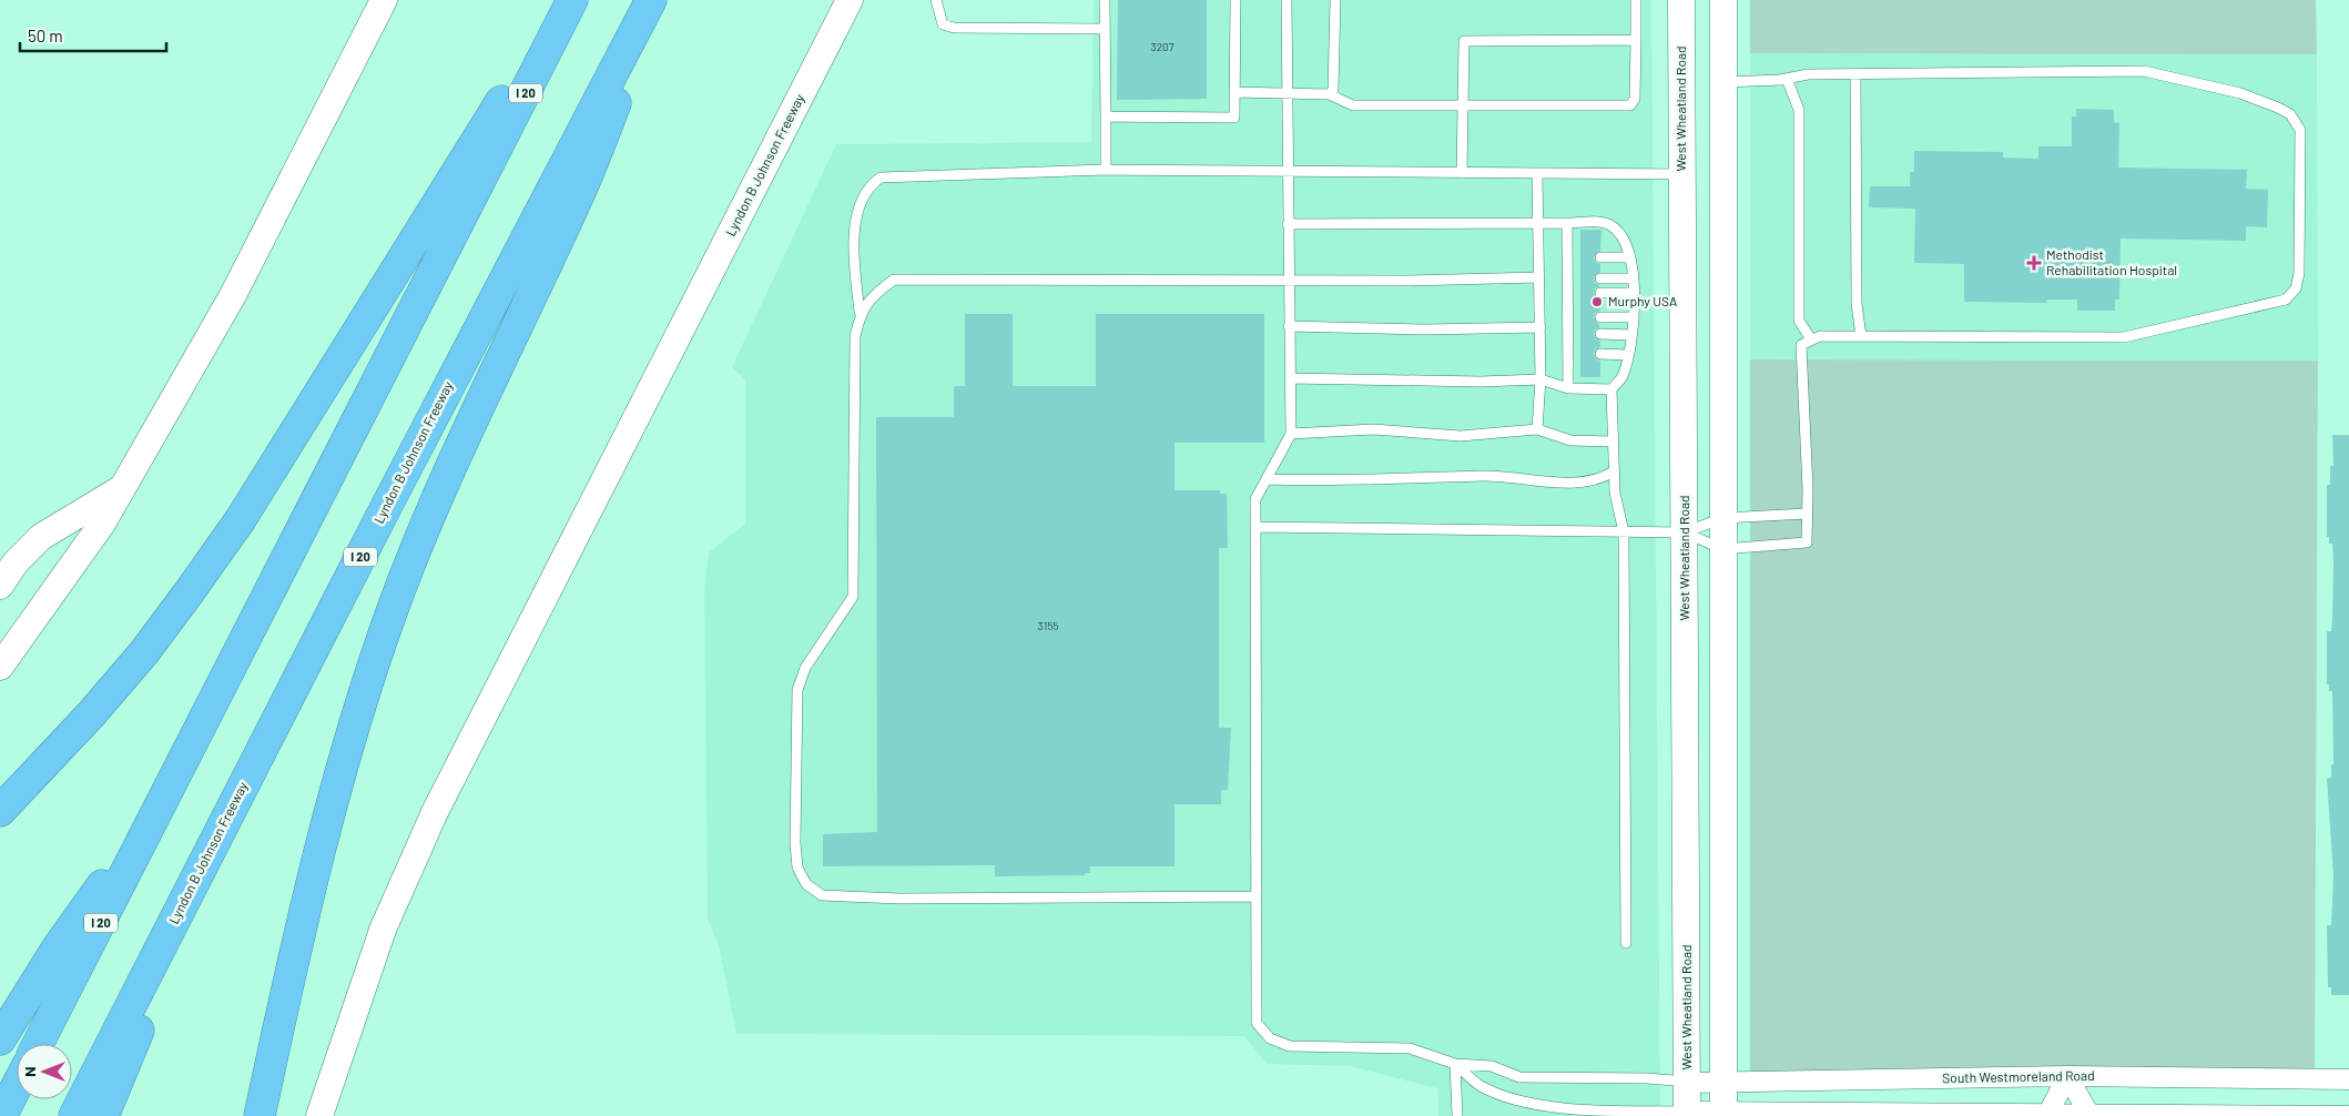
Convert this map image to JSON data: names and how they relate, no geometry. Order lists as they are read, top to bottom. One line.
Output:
{"streets":{"highway":["I 20","Lyndon B Johnson Freeway"],"main road":["West Wheatland Road"],"street":["South Westmoreland Road"]},"crossings":[["West Wheatland Road","South Westmoreland Road"]],"places":{"health":["Methodist Rehabilitation Hospital"],"other":["Murphy USA"]},"house_numbers":["3207","3155"],"scale_bar":"50 m","north":"left"}
